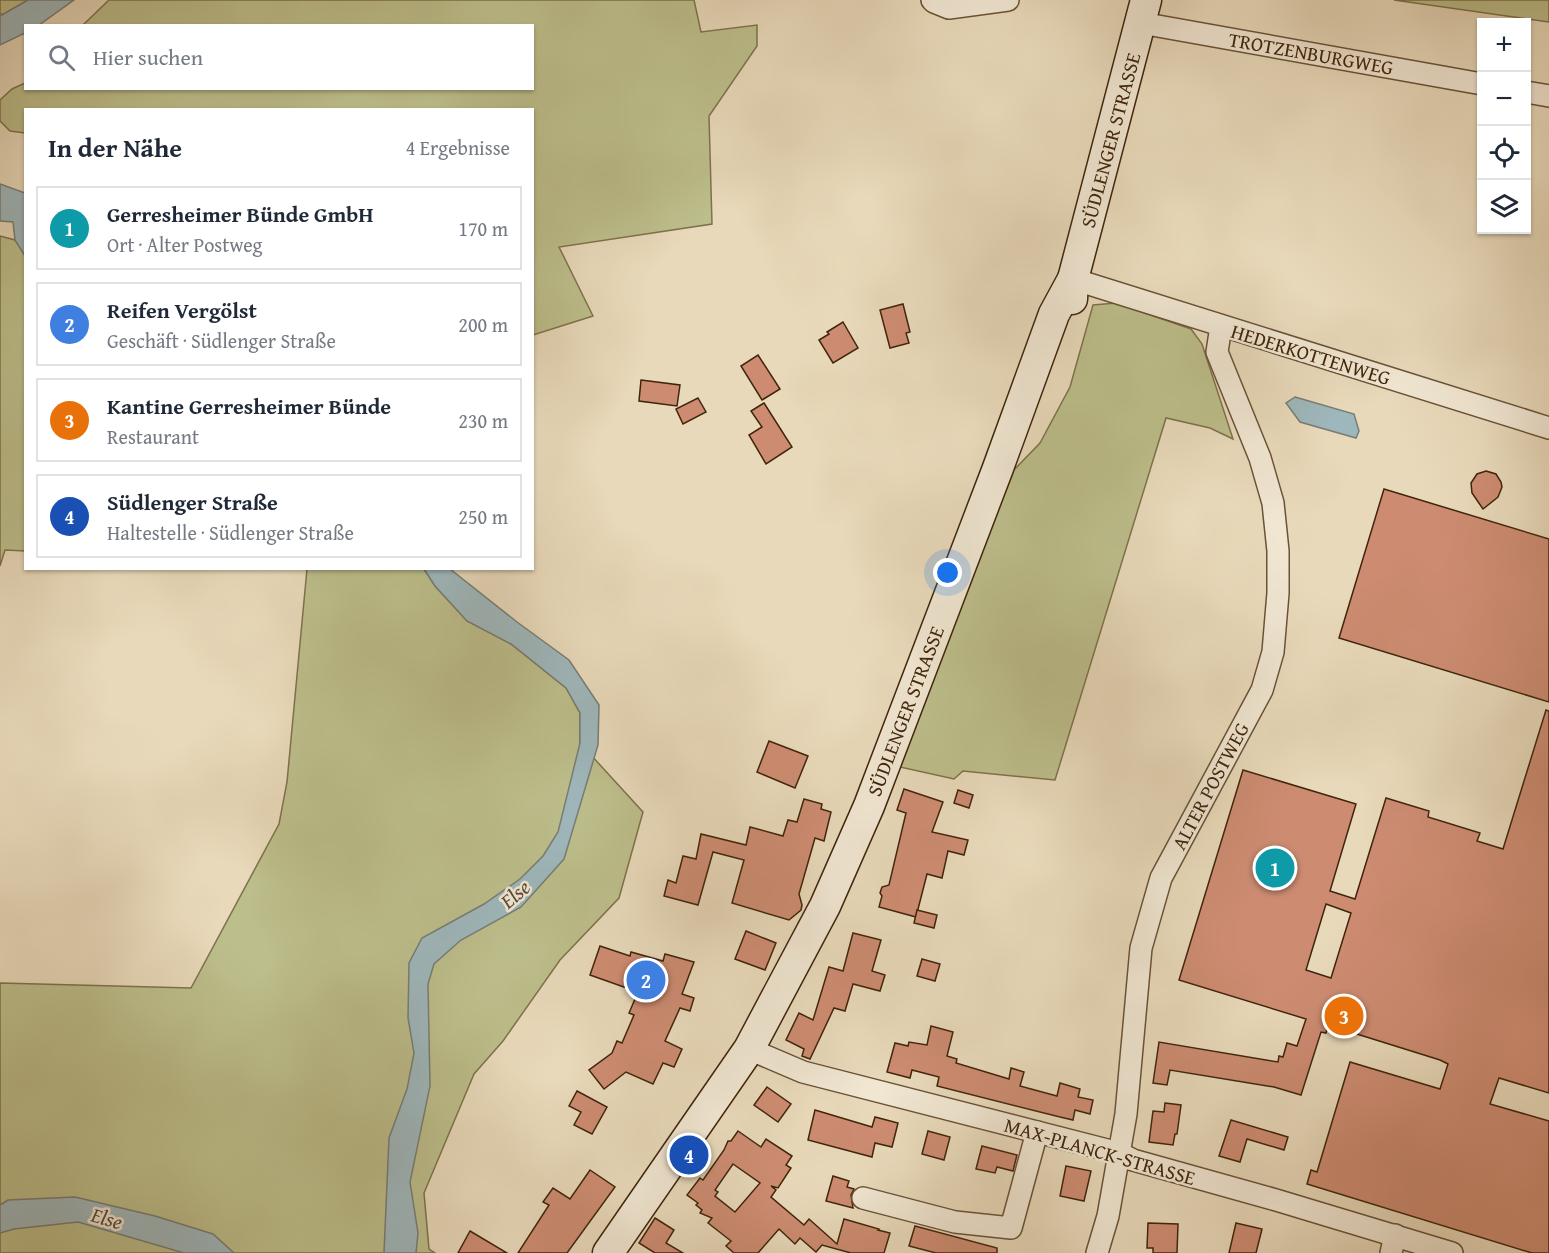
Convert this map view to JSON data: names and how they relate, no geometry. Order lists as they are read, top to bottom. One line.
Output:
{"streets":{"main road":["SÜDLENGER STRASSE"],"street":["TROTZENBURGWEG","HEDERKOTTENWEG","ALTER POSTWEG","MAX-PLANCK-STRASSE"]},"crossings":[["TROTZENBURGWEG","SÜDLENGER STRASSE"],["SÜDLENGER STRASSE","HEDERKOTTENWEG"],["SÜDLENGER STRASSE","MAX-PLANCK-STRASSE"],["HEDERKOTTENWEG","ALTER POSTWEG"],["ALTER POSTWEG","MAX-PLANCK-STRASSE"]],"water":["Else"],"page":{"map_buttons":["+","−"],"search":"Hier suchen","heading":["In der Nähe","4 Ergebnisse"],"list":[{"mark":"1","name":"Gerresheimer Bünde GmbH","note":"Ort · Alter Postweg","value":"170 m"},{"mark":"2","name":"Reifen Vergölst","note":"Geschäft · Südlenger Straße","value":"200 m"},{"mark":"3","name":"Kantine Gerresheimer Bünde","note":"Restaurant","value":"230 m"},{"mark":"4","name":"Südlenger Straße","note":"Haltestelle · Südlenger Straße","value":"250 m"}],"pins":["1","2","3","4"]}}
